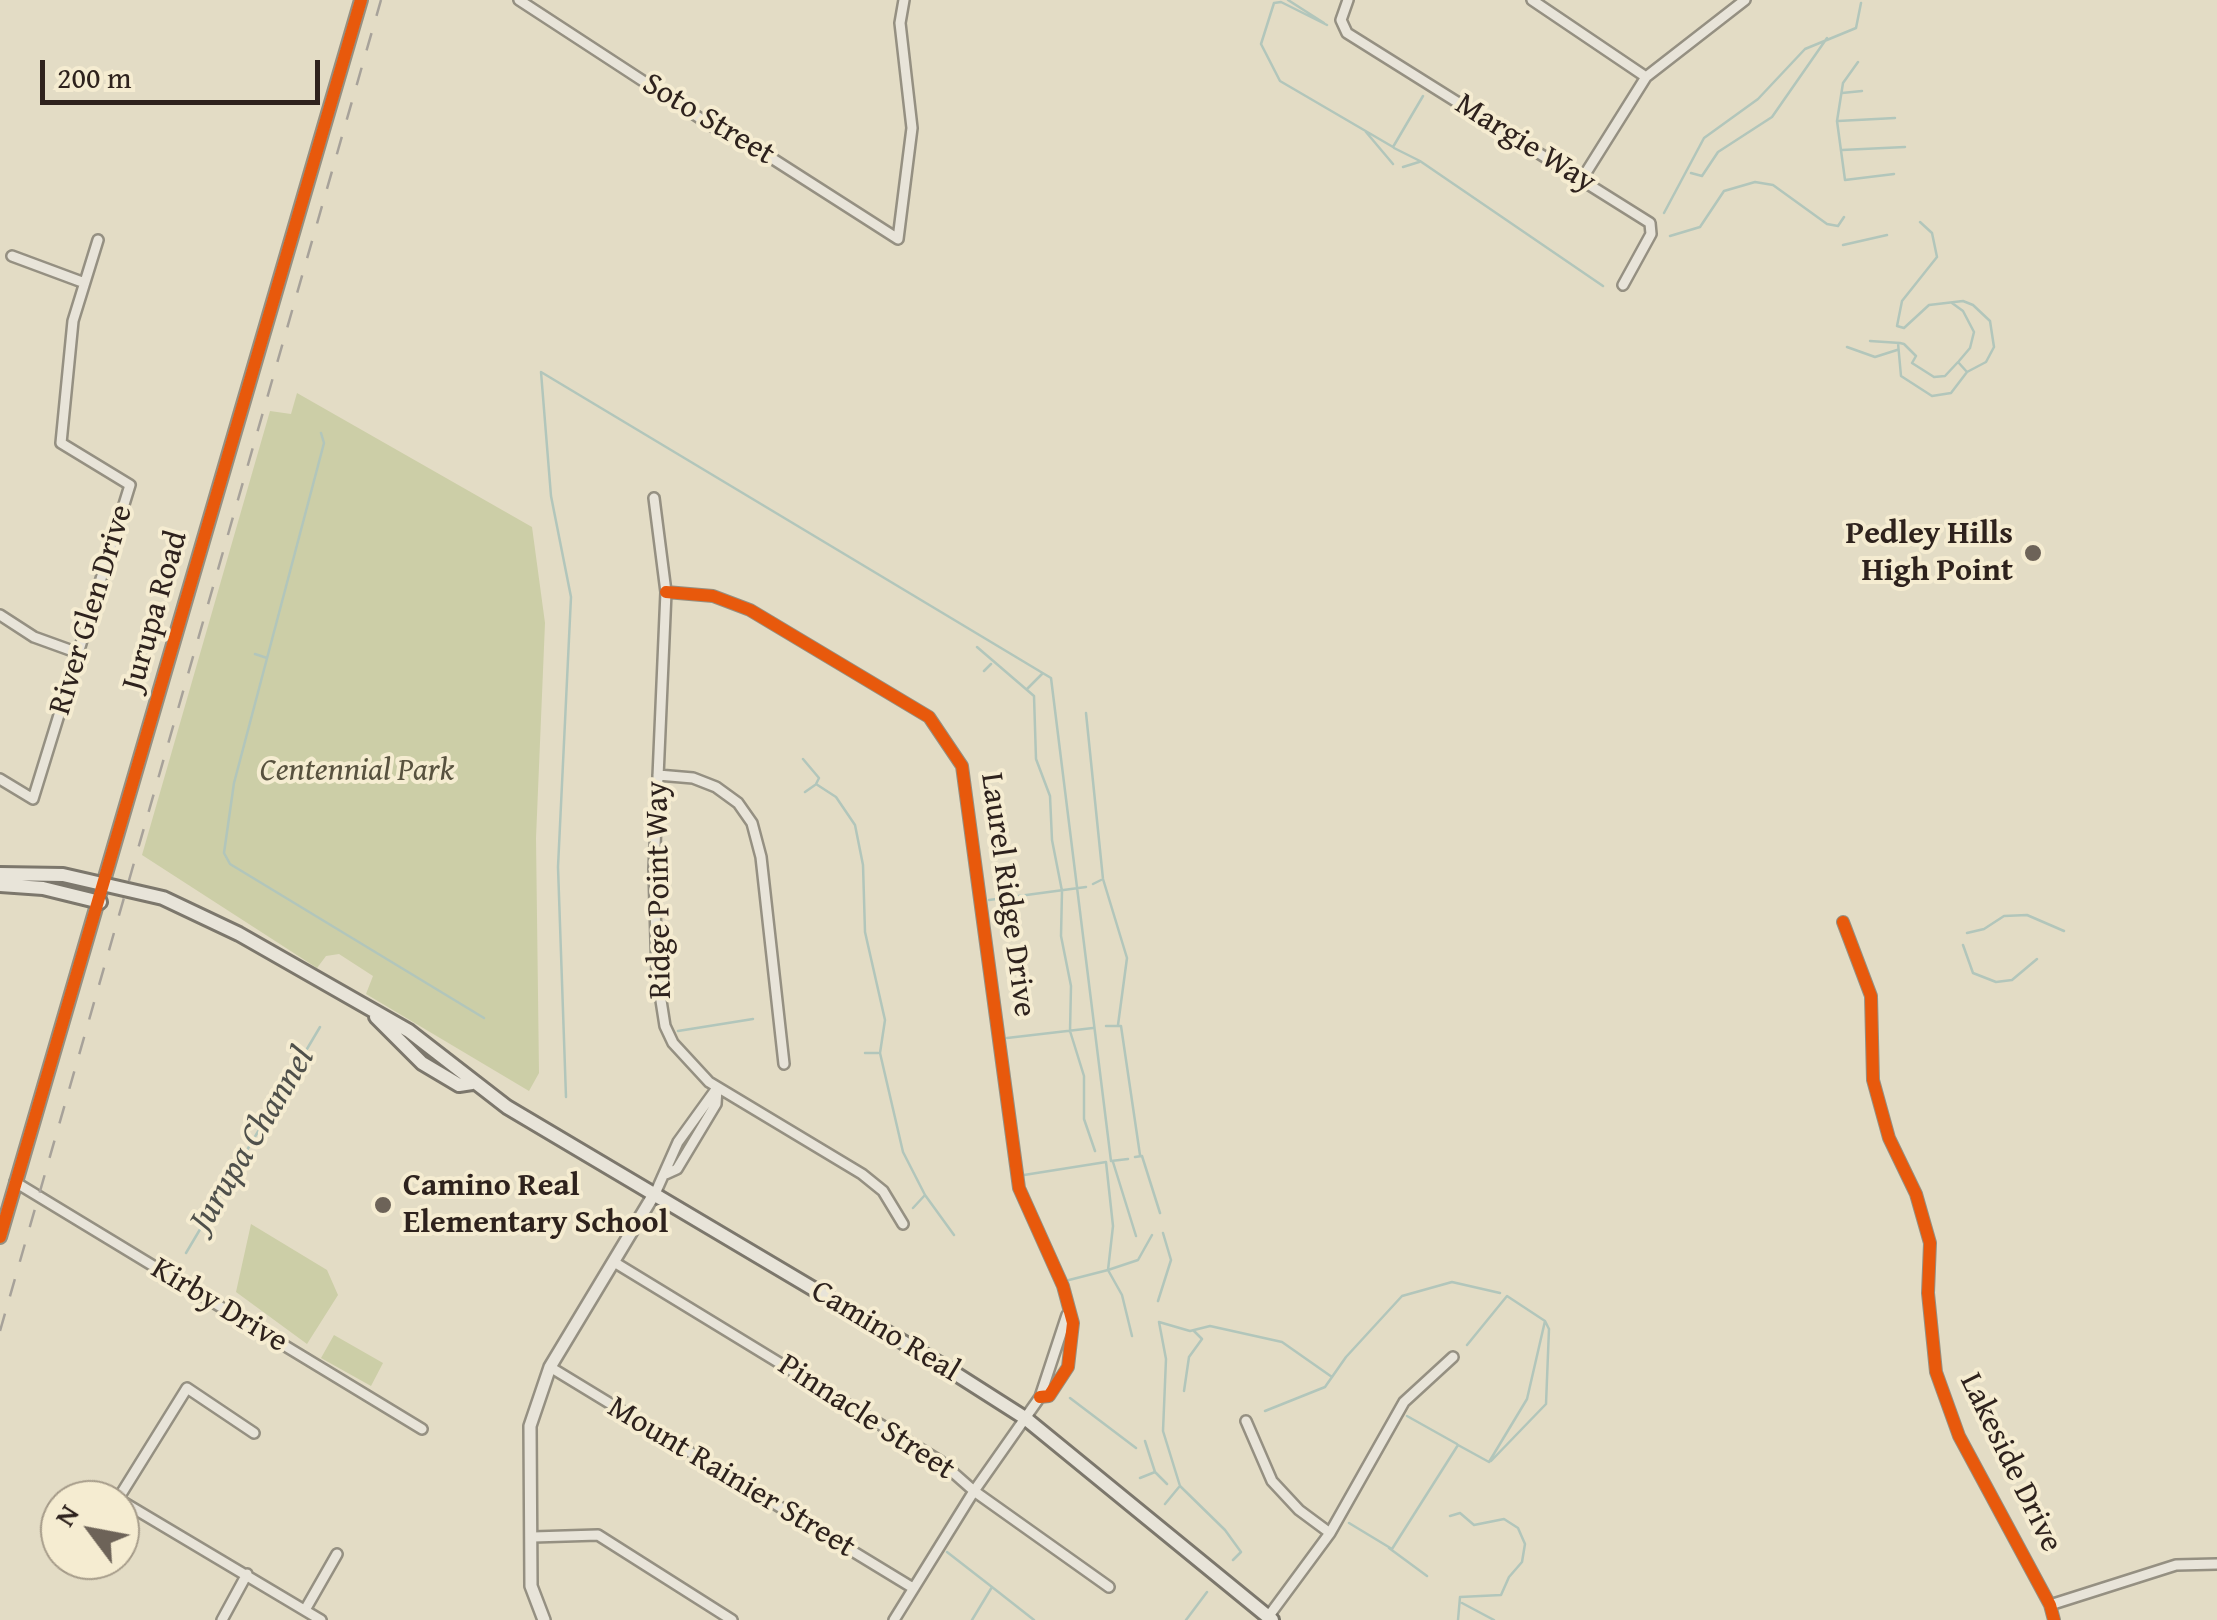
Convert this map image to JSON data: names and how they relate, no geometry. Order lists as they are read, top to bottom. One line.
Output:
{"streets":{"main road":["Camino Real"],"street":["Soto Street","Margie Way","River Glen Drive","Jurupa Road","Ridge Point Way","Laurel Ridge Drive","Kirby Drive","Pinnacle Street","Lakeside Drive","Mount Rainier Street"]},"crossings":[["Jurupa Road","Kirby Drive"],["Jurupa Road","Camino Real"],["Ridge Point Way","Laurel Ridge Drive"],["Laurel Ridge Drive","Camino Real"],["Laurel Ridge Drive","Pinnacle Street"],["Laurel Ridge Drive","Mount Rainier Street"]],"water":["Jurupa Channel"],"parks":["Centennial Park"],"places":["Pedley Hills High Point","Camino Real Elementary School"],"scale_bar":"200 m","north":"top left"}
